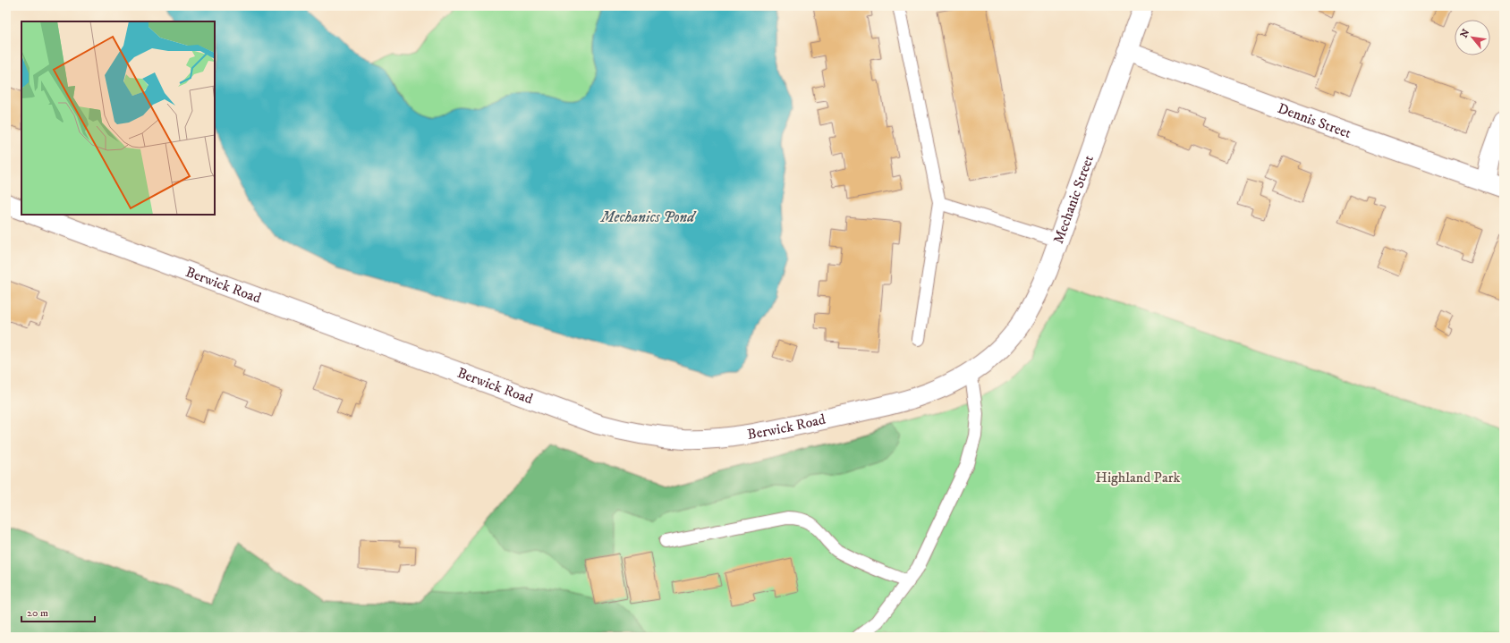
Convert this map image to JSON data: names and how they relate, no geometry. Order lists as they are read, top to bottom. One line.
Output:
{"streets":{"street":["Dennis Street","Mechanic Street","Berwick Road"]},"crossings":[["Dennis Street","Mechanic Street"],["Mechanic Street","Berwick Road"]],"water":["Mechanics Pond"],"parks":["Highland Park"],"scale_bar":"20 m","north":"top left"}
